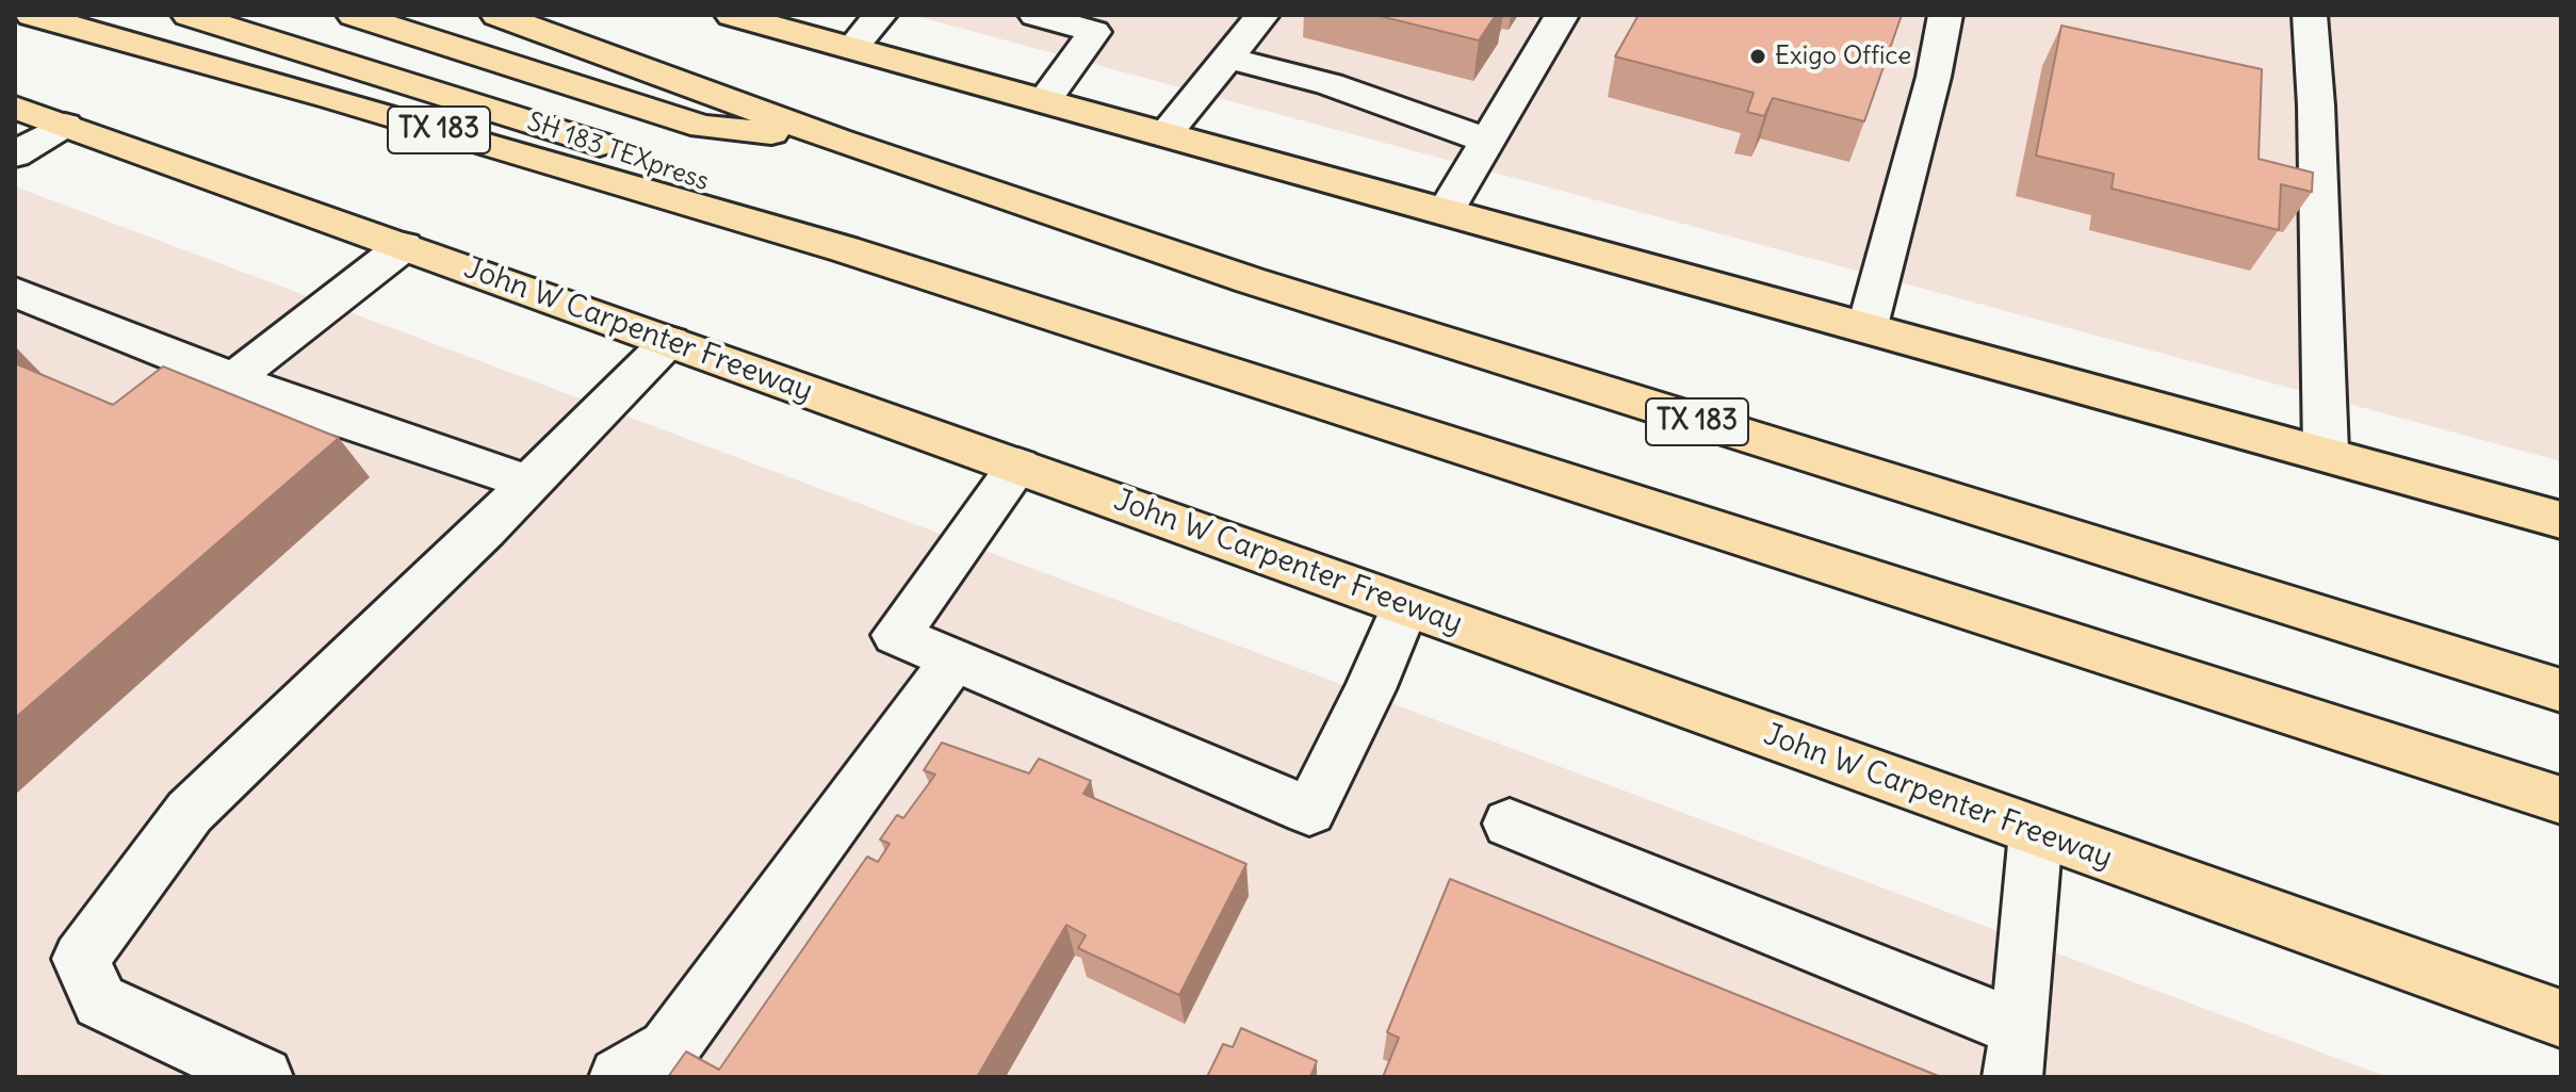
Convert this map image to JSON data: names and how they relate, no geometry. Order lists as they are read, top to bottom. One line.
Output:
{"streets":{"main road":["TX 183","SH 183 TEXpress","John W Carpenter Freeway"]},"crossings":[["TX 183","SH 183 TEXpress"]],"places":["Exigo Office"]}
